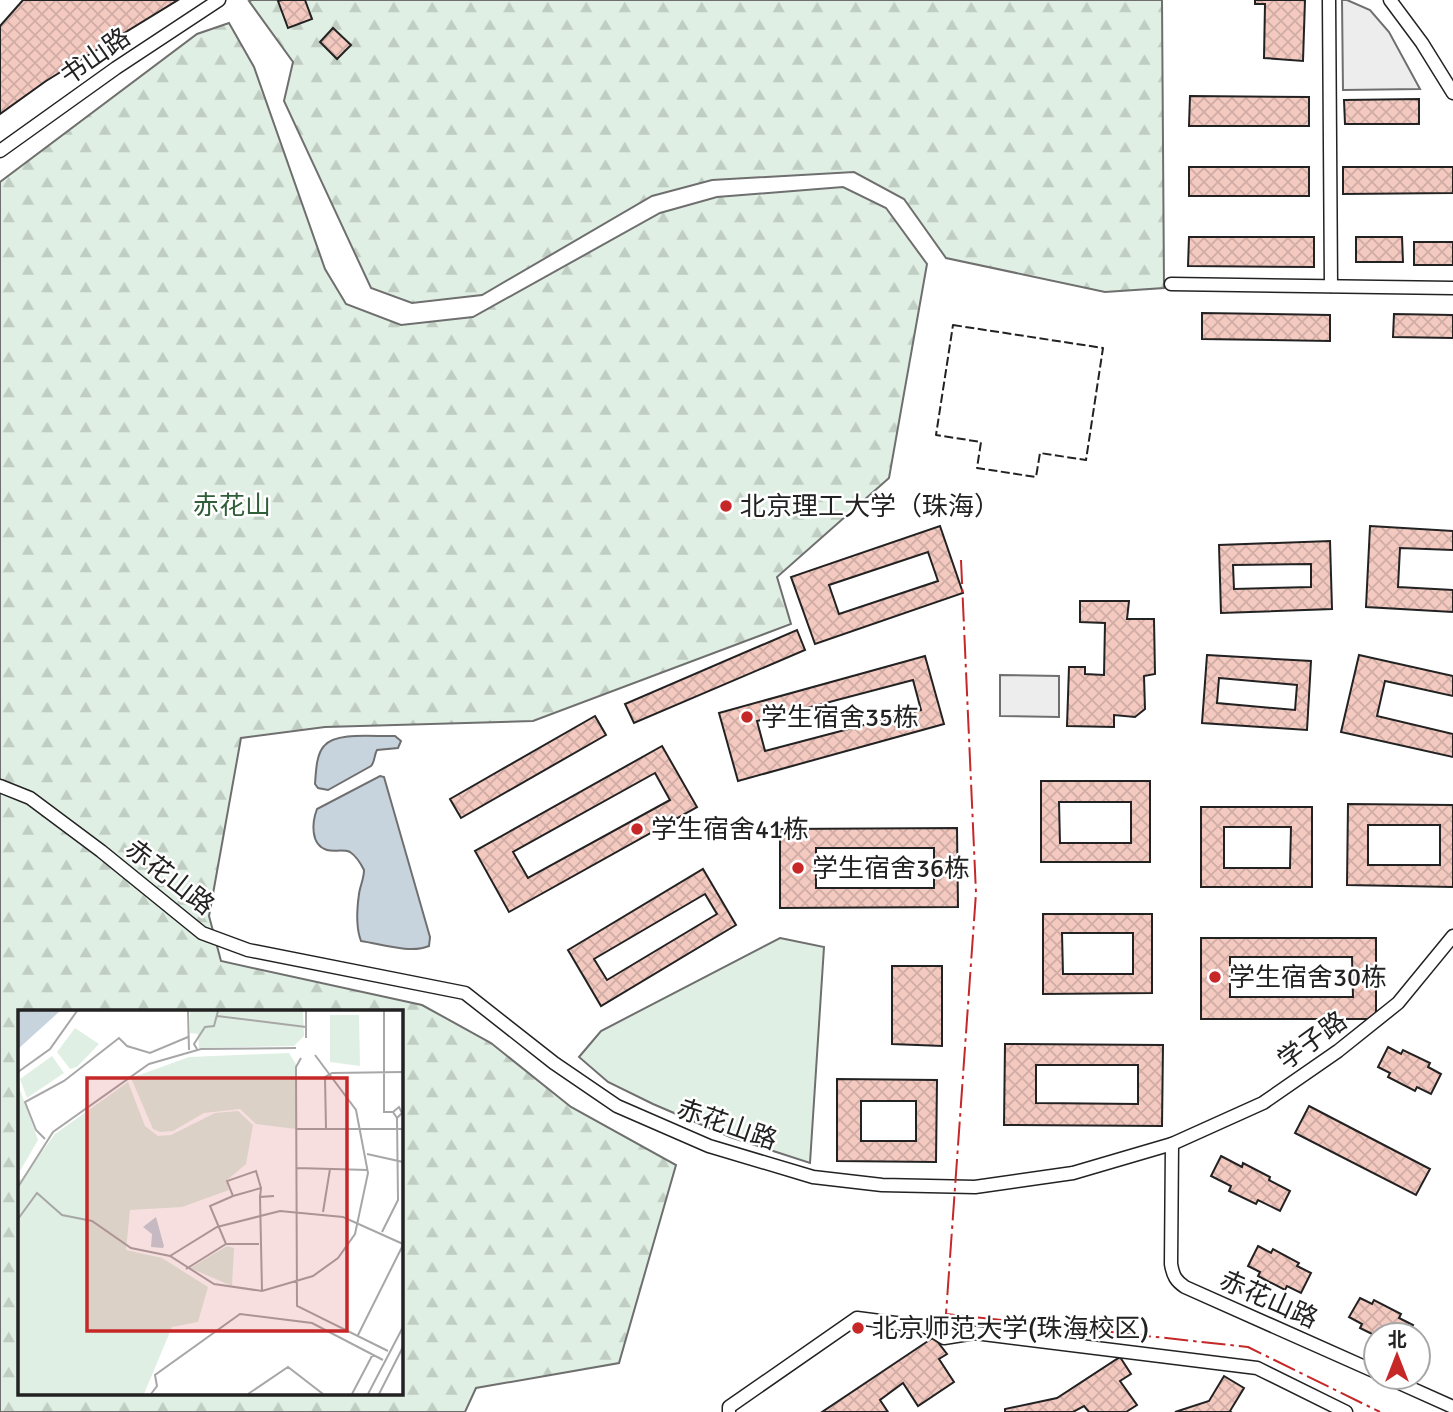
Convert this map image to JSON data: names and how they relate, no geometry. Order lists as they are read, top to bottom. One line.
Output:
{"streets":{"street":["书山路","赤花山路","学子路"]},"crossings":[["赤花山路","学子路"]],"parks":["赤花山"],"places":["北京理工大学（珠海）","学生宿舍35栋","学生宿舍41栋","学生宿舍36栋","学生宿舍30栋","北京师范大学(珠海校区)"],"north":"top"}
